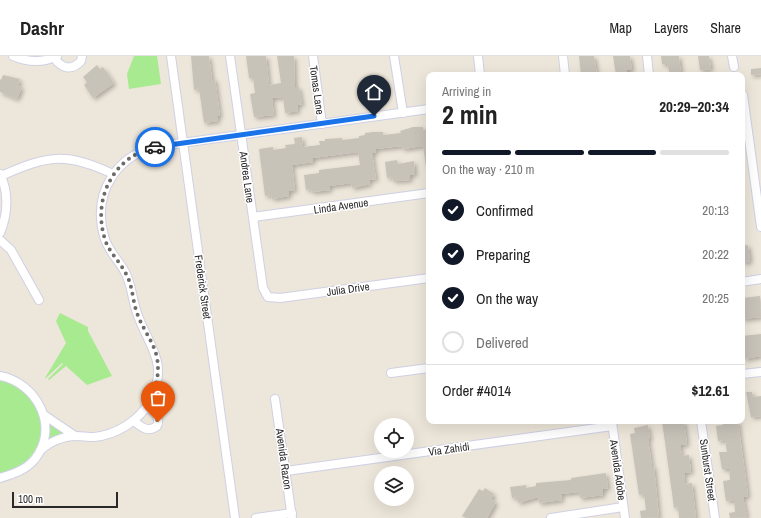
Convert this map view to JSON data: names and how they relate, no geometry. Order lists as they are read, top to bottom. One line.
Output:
{"streets":{"street":["Tomas Lane","Andrea Lane","Linda Avenue","Frederick Street","Julia Drive","Via Zahidi","Avenida Razon","Avenida Adobe","Sunburst Street"]},"crossings":[["Andrea Lane","Linda Avenue"],["Andrea Lane","Julia Drive"],["Via Zahidi","Avenida Razon"],["Via Zahidi","Avenida Adobe"]],"scale_bar":"100 m","page":{"header":"Dashr","nav":["Map","Layers","Share"],"heading":["2 min","Arriving in","20:29–20:34"],"panel":["Order #4014","$12.61"],"bar":"On the way · 210 m","list":[["Confirmed","20:13"],["Preparing","20:22"],["On the way","20:25"],"Delivered"],"scale":"100 m"}}
